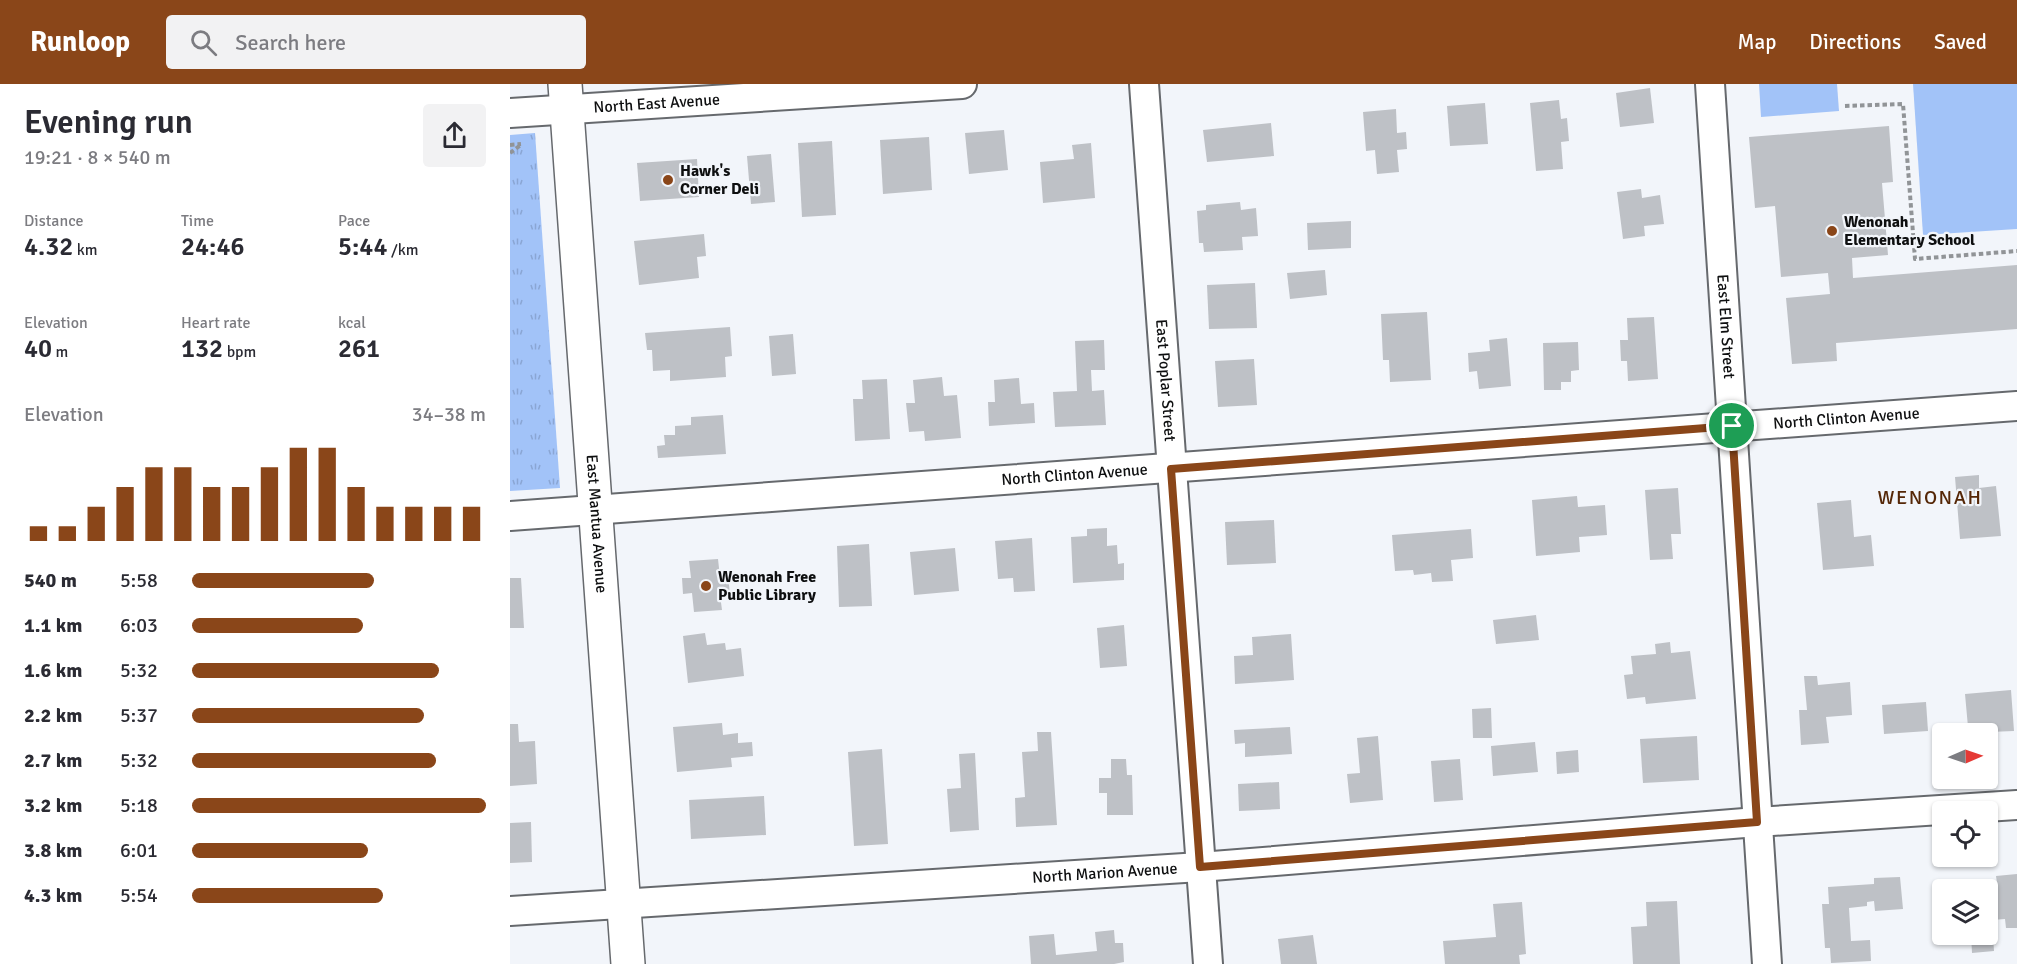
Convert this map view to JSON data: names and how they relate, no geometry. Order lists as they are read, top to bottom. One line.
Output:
{"streets":{"street":["North East Avenue","East Elm Street","East Poplar Street","North Clinton Avenue","East Mantua Avenue","North Marion Avenue"]},"crossings":[["North East Avenue","East Mantua Avenue"],["East Elm Street","North Clinton Avenue"],["East Elm Street","North Marion Avenue"],["East Poplar Street","North Clinton Avenue"],["East Poplar Street","North Marion Avenue"],["North Clinton Avenue","East Mantua Avenue"],["East Mantua Avenue","North Marion Avenue"]],"districts":["WENONAH"],"places":["Hawk's Corner Deli","Wenonah Elementary School","Wenonah Free Public Library"],"north":"right","page":{"header":"Runloop","search":"Search here","nav":["Map","Directions","Saved"],"heading":["Evening run","19:21 · 8 × 540 m"],"stats":[["Distance","4.32 km"],["Time","24:46"],["Pace","5:44 /km"],["Elevation","40 m"],["Heart rate","132 bpm"],["kcal","261"]],"chart":["Elevation","34–38 m"],"list":[{"name":"540 m","note":"5:58"},{"name":"1.1 km","note":"6:03"},{"name":"1.6 km","note":"5:32"},{"name":"2.2 km","note":"5:37"},{"name":"2.7 km","note":"5:32"},{"name":"3.2 km","note":"5:18"},{"name":"3.8 km","note":"6:01"},{"name":"4.3 km","note":"5:54"}]}}
